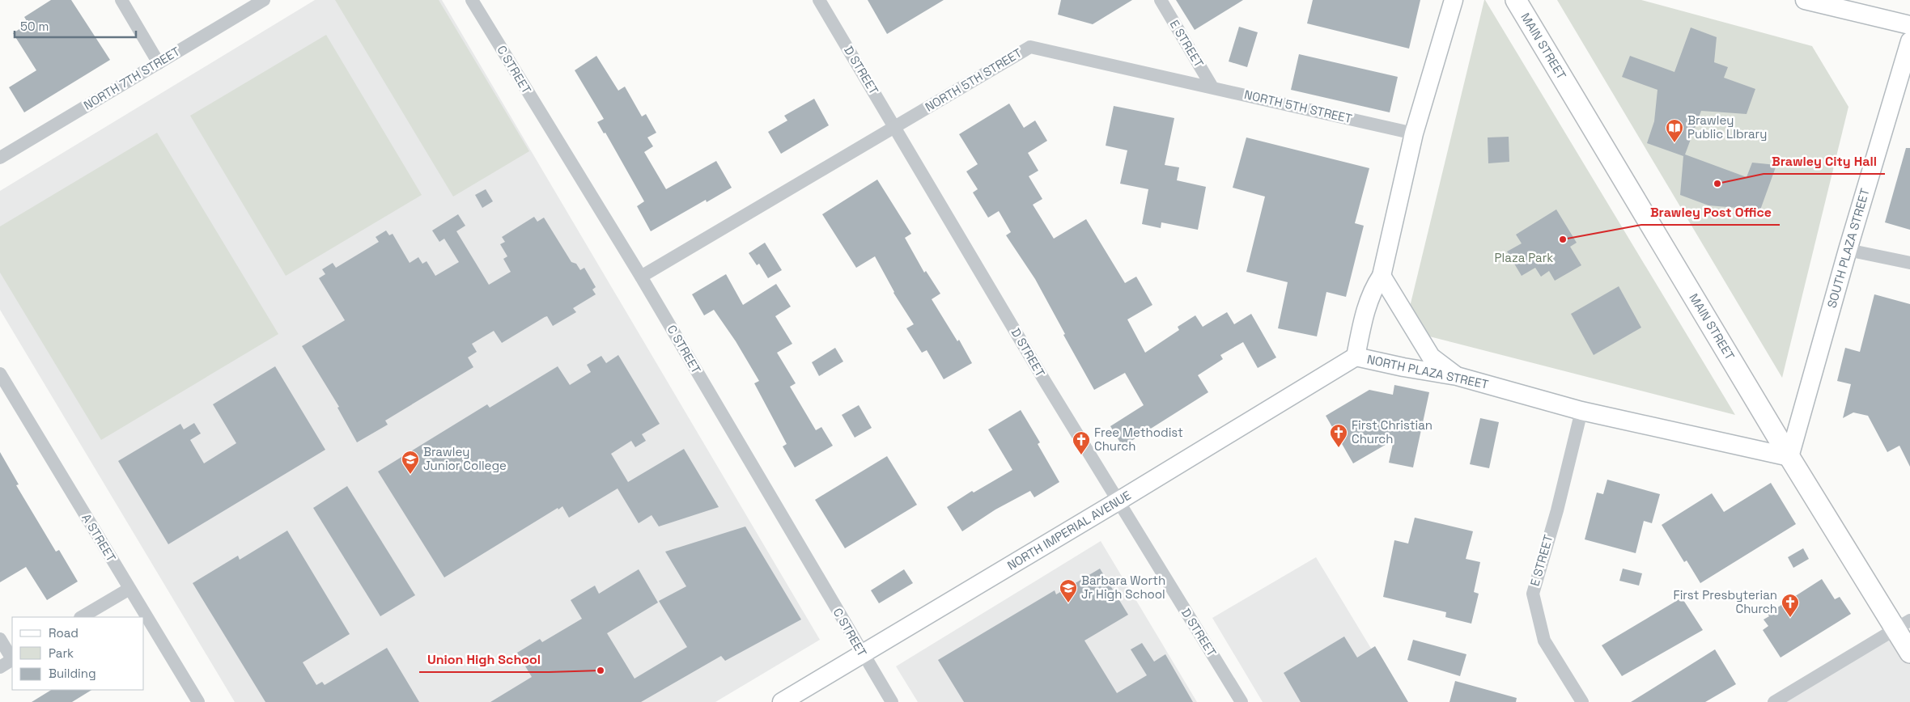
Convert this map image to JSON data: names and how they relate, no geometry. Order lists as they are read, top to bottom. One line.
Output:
{"streets":{"main road":["MAIN STREET"],"street":["E STREET","C STREET","D STREET","NORTH 7TH STREET","NORTH 5TH STREET","SOUTH PLAZA STREET","NORTH PLAZA STREET","NORTH IMPERIAL AVENUE","A STREET"]},"crossings":[["E STREET","NORTH 5TH STREET"],["E STREET","NORTH PLAZA STREET"],["MAIN STREET","SOUTH PLAZA STREET"],["MAIN STREET","NORTH PLAZA STREET"],["C STREET","NORTH 5TH STREET"],["C STREET","NORTH IMPERIAL AVENUE"],["D STREET","NORTH 5TH STREET"],["D STREET","NORTH IMPERIAL AVENUE"],["NORTH 5TH STREET","NORTH PLAZA STREET"],["SOUTH PLAZA STREET","NORTH PLAZA STREET"],["NORTH PLAZA STREET","NORTH IMPERIAL AVENUE"]],"parks":["Plaza Park"],"places":{"library":["Brawley Public LIbrary"],"other":["Brawley City Hall","Brawley Post Office","Union High School"],"church":["First Christian Church","Free Methodist Church","First Presbyterian Church"],"school or university":["Brawley Junior College","Barbara Worth Jr High School"]},"legend":["Road","Park","Building"],"scale_bar":"50 m"}
